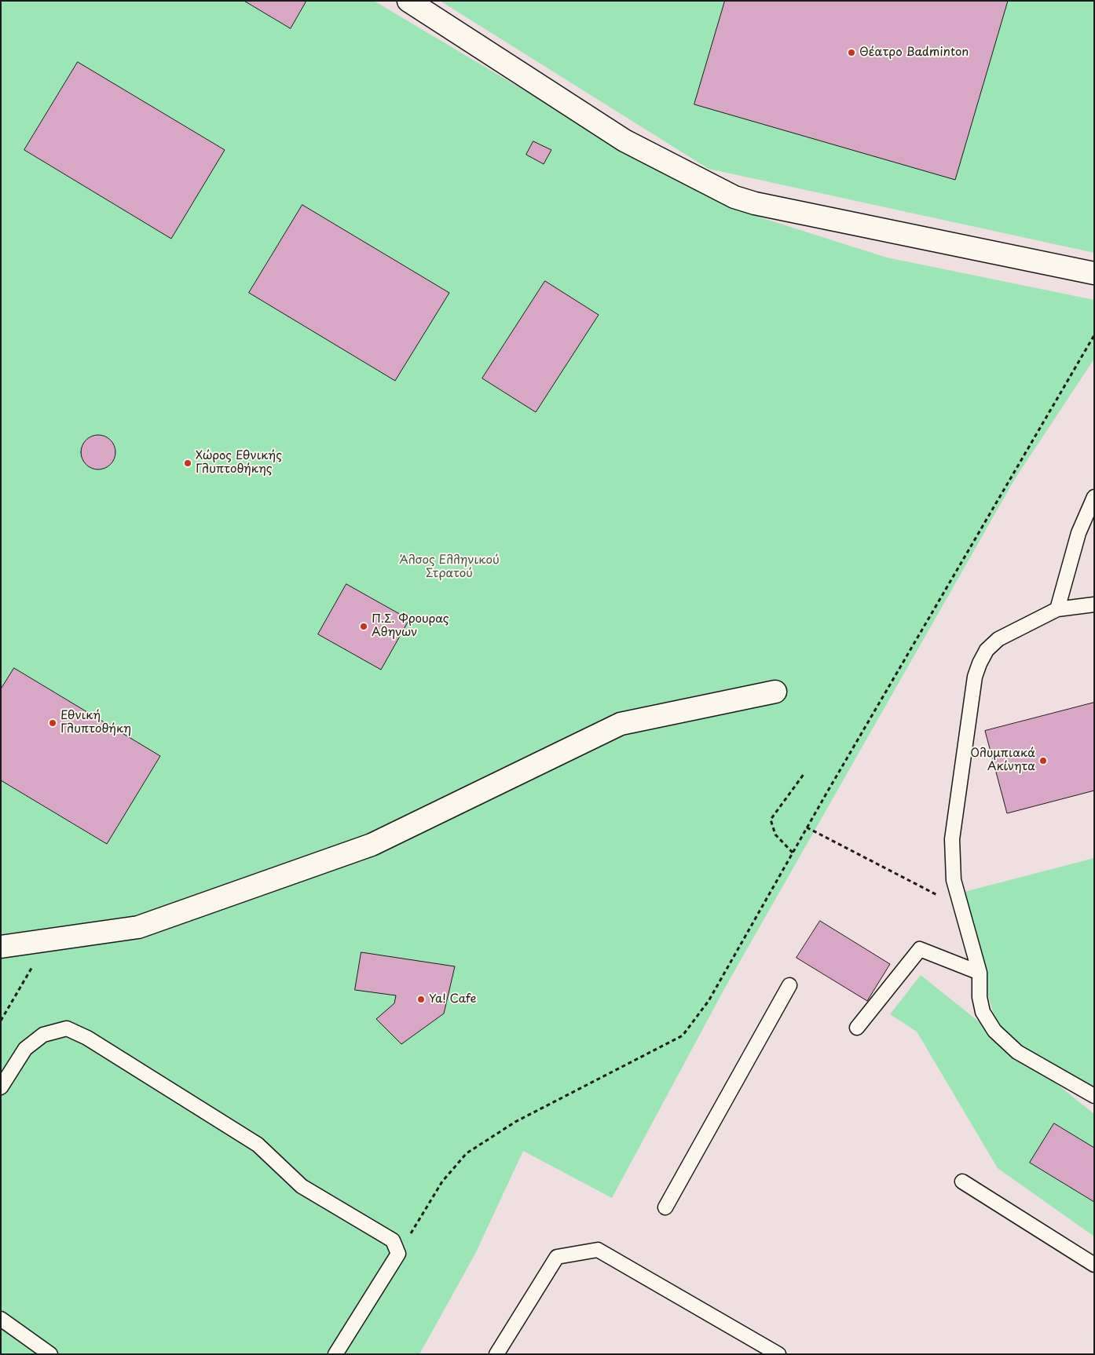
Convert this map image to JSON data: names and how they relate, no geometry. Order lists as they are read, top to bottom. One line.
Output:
{"parks":["Άλσος Ελληνικού Στρατού"],"places":["Θέατρο Badminton","Χώρος Εθνικής Γλυπτοθήκης","Π.Σ. Φρουρας Αθηνων","Εθνική Γλυπτοθήκη","Ολυμπιακά Ακίνητα","Ya! Cafe"]}
